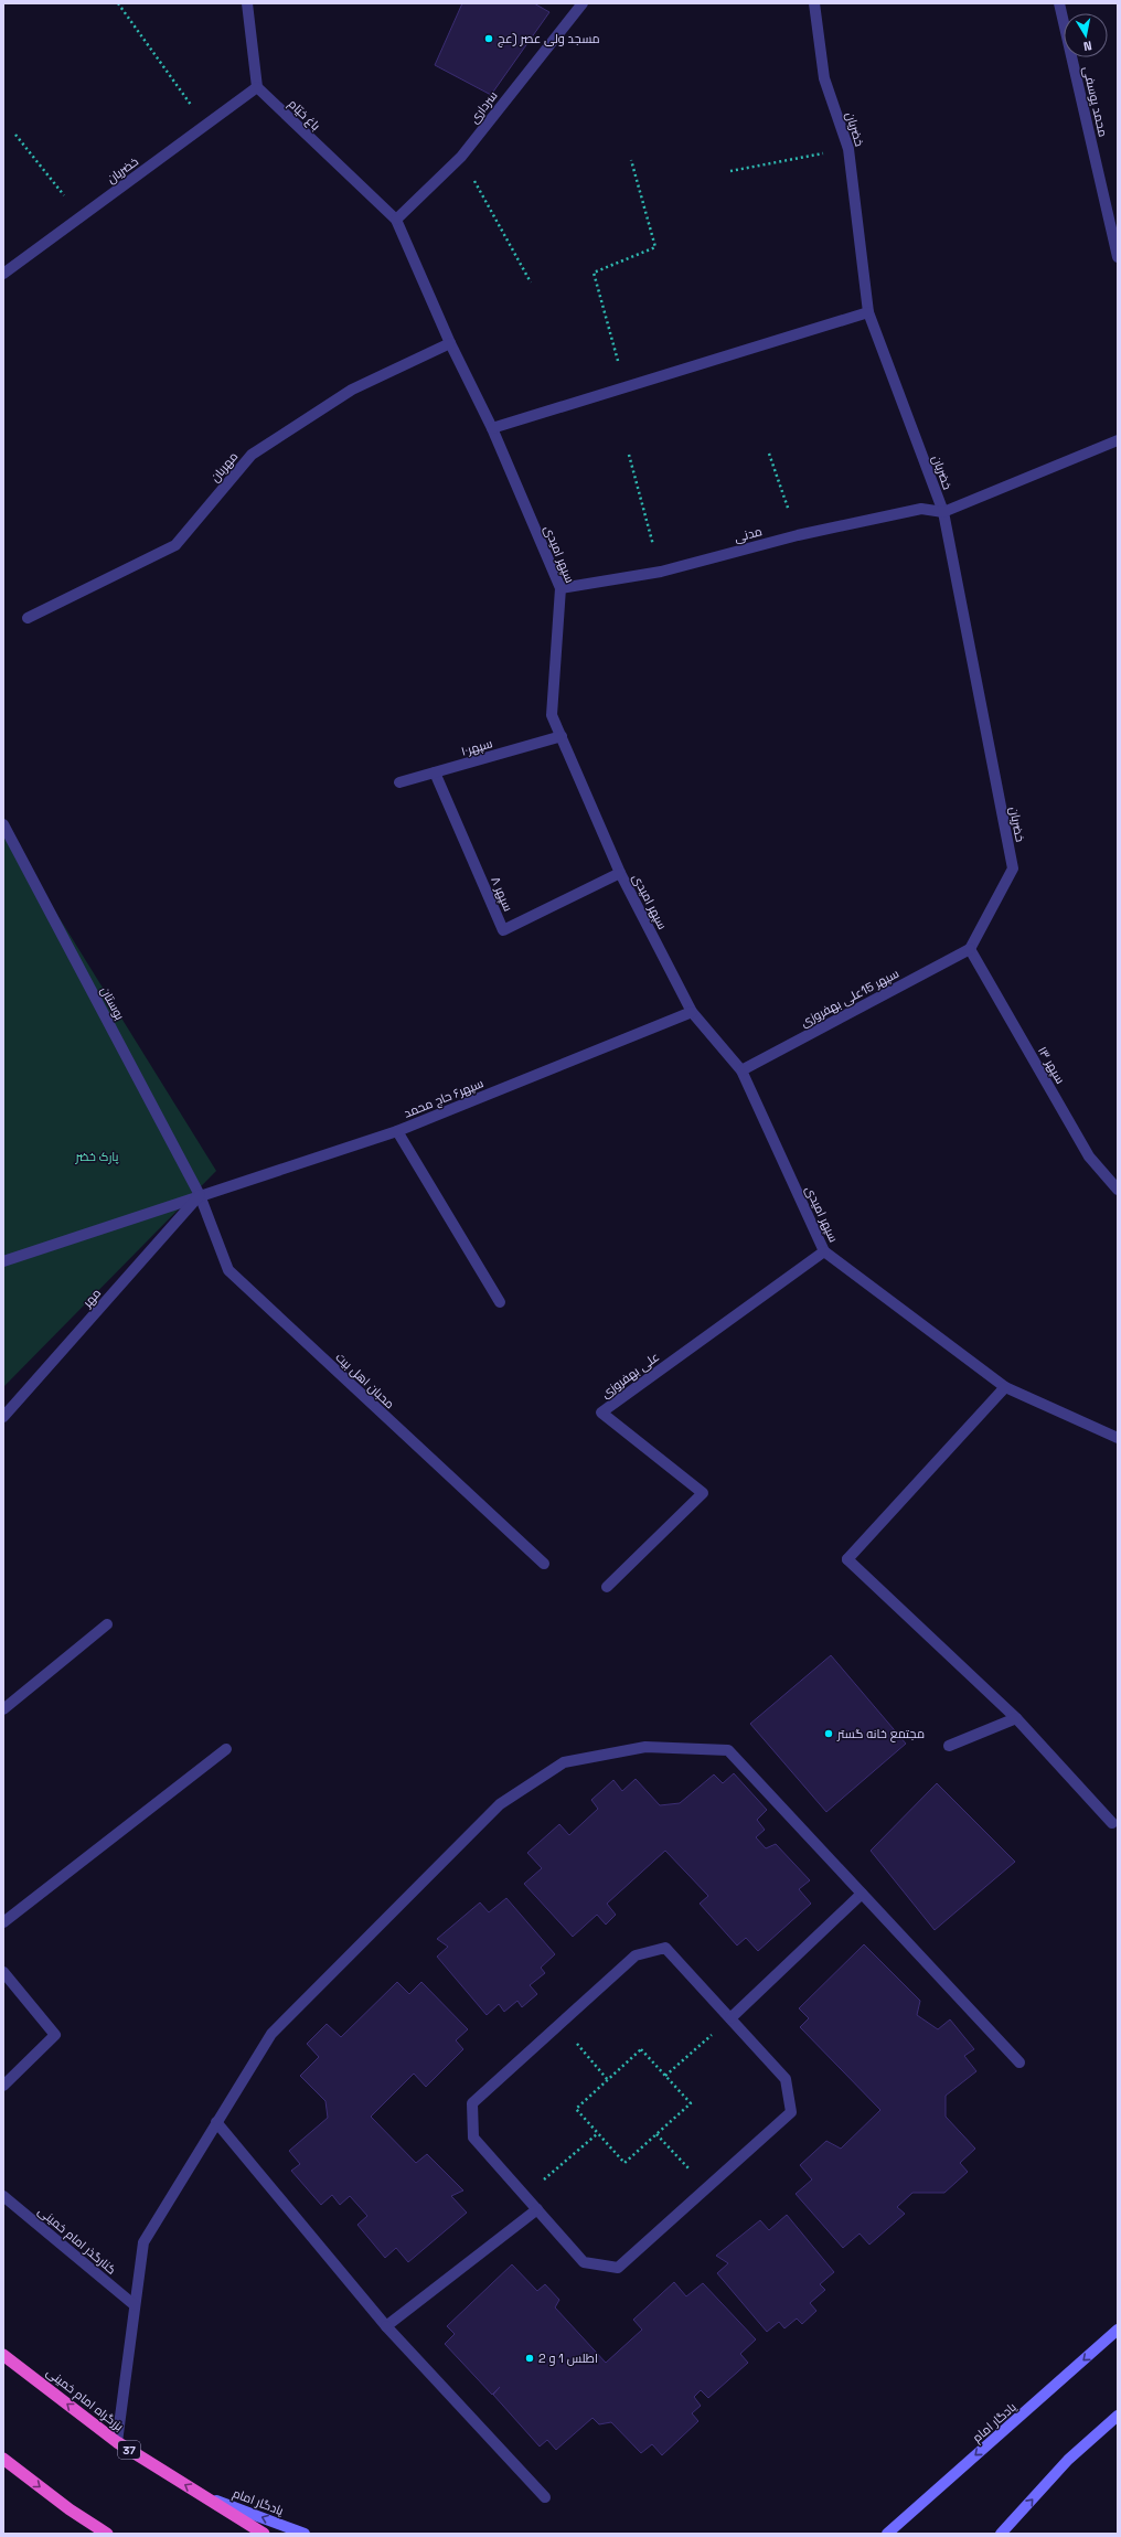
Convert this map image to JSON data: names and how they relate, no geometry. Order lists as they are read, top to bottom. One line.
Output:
{"streets":{"highway":["بزرگراه امام خمینی","37"],"main road":["یادگار امام"],"street":["محمد یوسفی","سرداری","باغ خیّام","خضریان","مهربان","مدنی","سپهر امیدی","سپهر۱۰","سپهر ۸","سپهر 15علی بهفروزی","بوستان","سپهر ۱۳","سپهر۶ حاج محمد","مهر","علی بهفروزی","محبان اهل بیت","کنارگذر امام خمینی"]},"crossings":[["سرداری","باغ خیّام"],["سرداری","سپهر امیدی"],["باغ خیّام","خضریان"],["باغ خیّام","سپهر امیدی"],["خضریان","مدنی"],["خضریان","سپهر 15علی بهفروزی"],["خضریان","سپهر ۱۳"],["مهربان","سپهر امیدی"],["مدنی","سپهر امیدی"],["سپهر امیدی","سپهر۱۰"],["سپهر امیدی","سپهر ۸"],["سپهر امیدی","سپهر 15علی بهفروزی"],["سپهر امیدی","سپهر۶ حاج محمد"],["سپهر امیدی","علی بهفروزی"],["سپهر۱۰","سپهر ۸"],["سپهر 15علی بهفروزی","سپهر ۱۳"],["بوستان","سپهر۶ حاج محمد"],["بوستان","مهر"],["بوستان","محبان اهل بیت"],["سپهر۶ حاج محمد","مهر"],["سپهر۶ حاج محمد","محبان اهل بیت"],["مهر","محبان اهل بیت"],["بزرگراه امام خمینی","یادگار امام"]],"parks":["پارک خضر"],"places":["مسجد ولی عصر (عج","مجتمع خانه گستر","اطلس 1 و 2"],"north":"bottom"}
